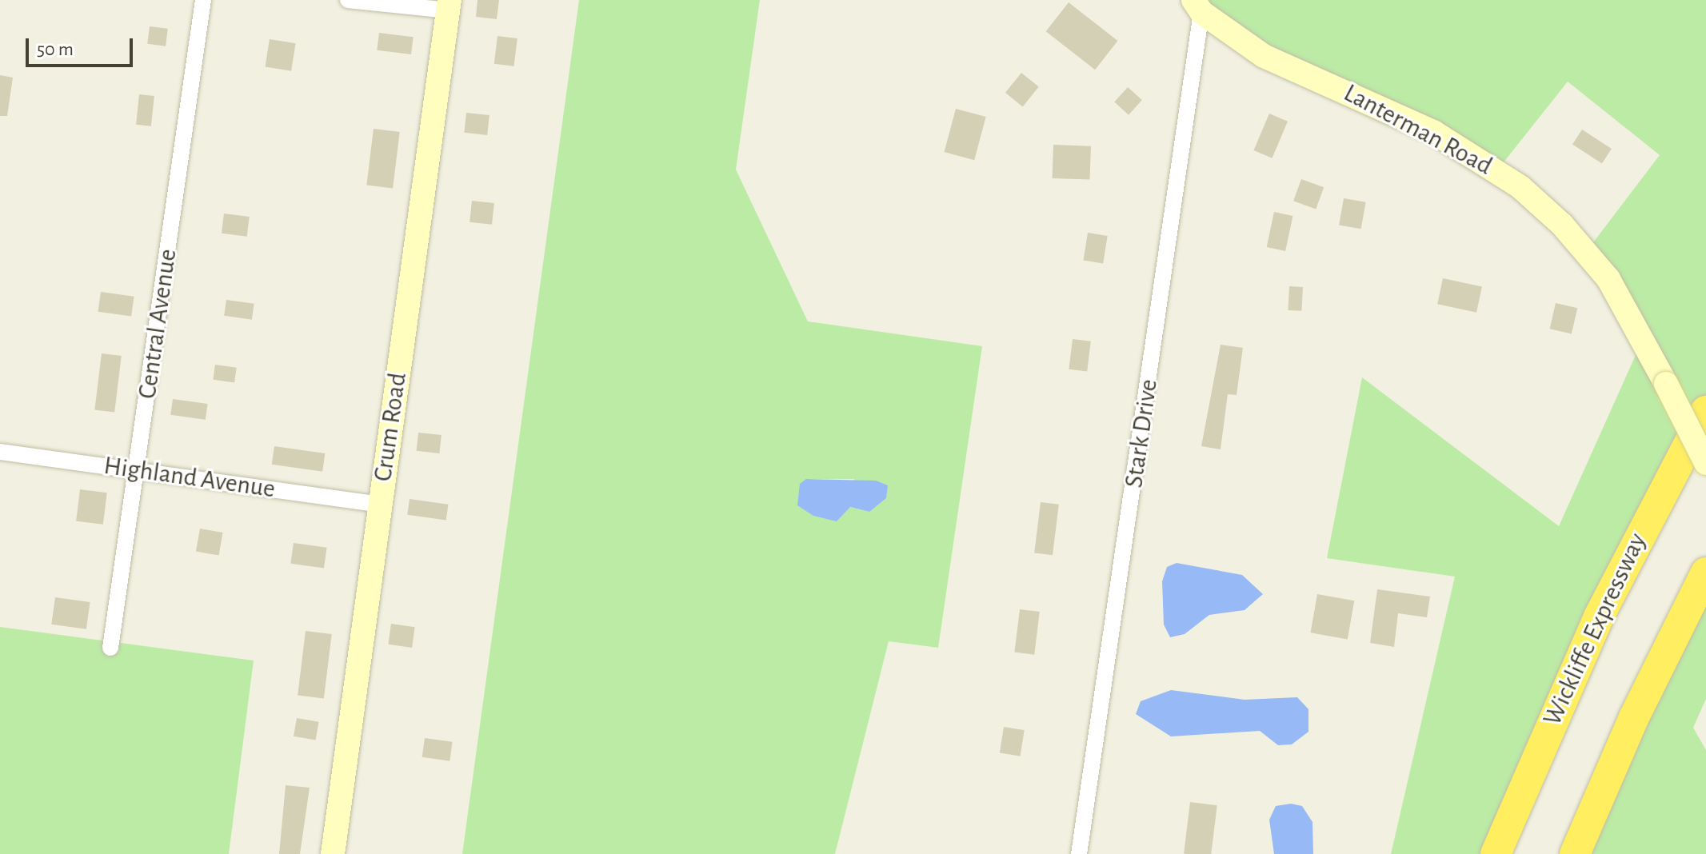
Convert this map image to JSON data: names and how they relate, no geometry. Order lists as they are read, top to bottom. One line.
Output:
{"streets":{"highway":["Wickliffe Expressway"],"street":["Lanterman Road","Central Avenue","Crum Road","Stark Drive","Highland Avenue"]},"crossings":[["Lanterman Road","Stark Drive"],["Central Avenue","Highland Avenue"],["Crum Road","Highland Avenue"]],"scale_bar":"50 m"}
